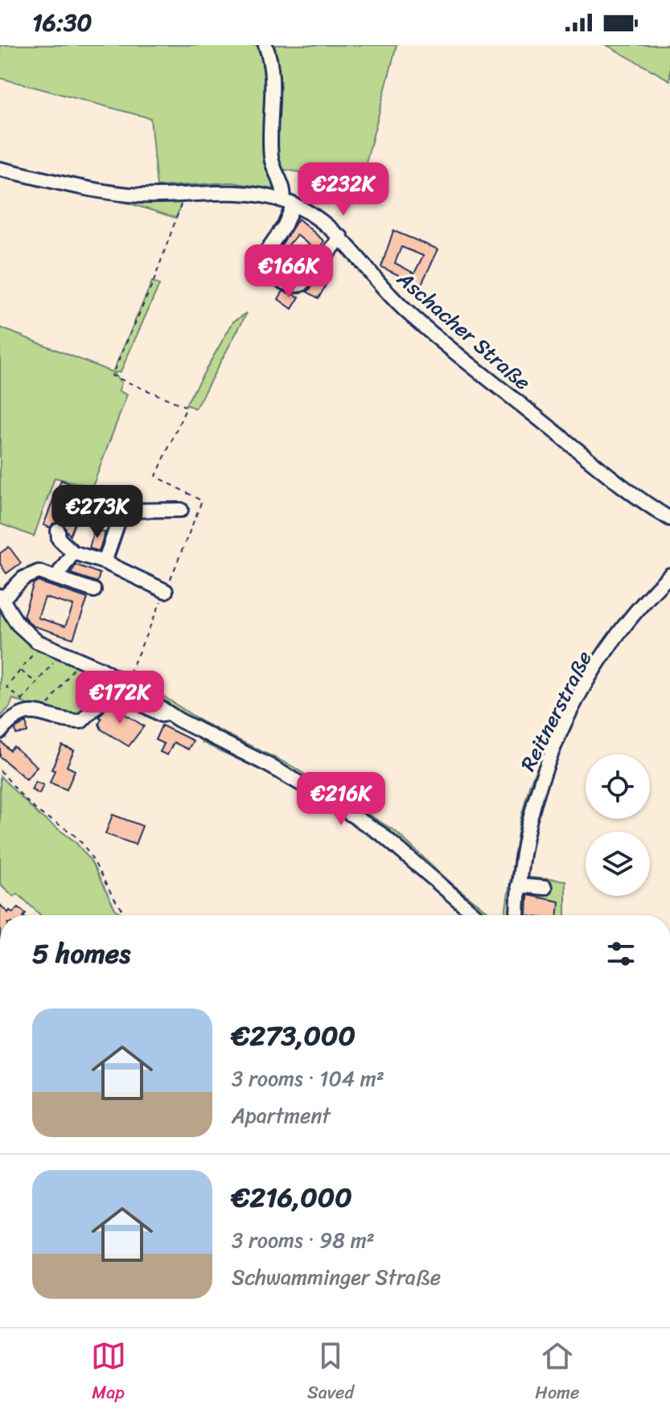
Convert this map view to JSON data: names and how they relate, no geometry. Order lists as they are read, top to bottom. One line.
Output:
{"streets":{"street":["Aschacher Straße","Reitnerstraße"]},"page":{"status":"16:30","price":["€232K","€166K","€273K","€172K","€216K"],"heading":"5 homes","list":[{"name":"€273,000","note":"3 rooms · 104 m² · Apartment"},{"name":"€216,000","note":"3 rooms · 98 m² · Schwamminger Straße"}],"tabs":["Map","Saved","Home"]}}
